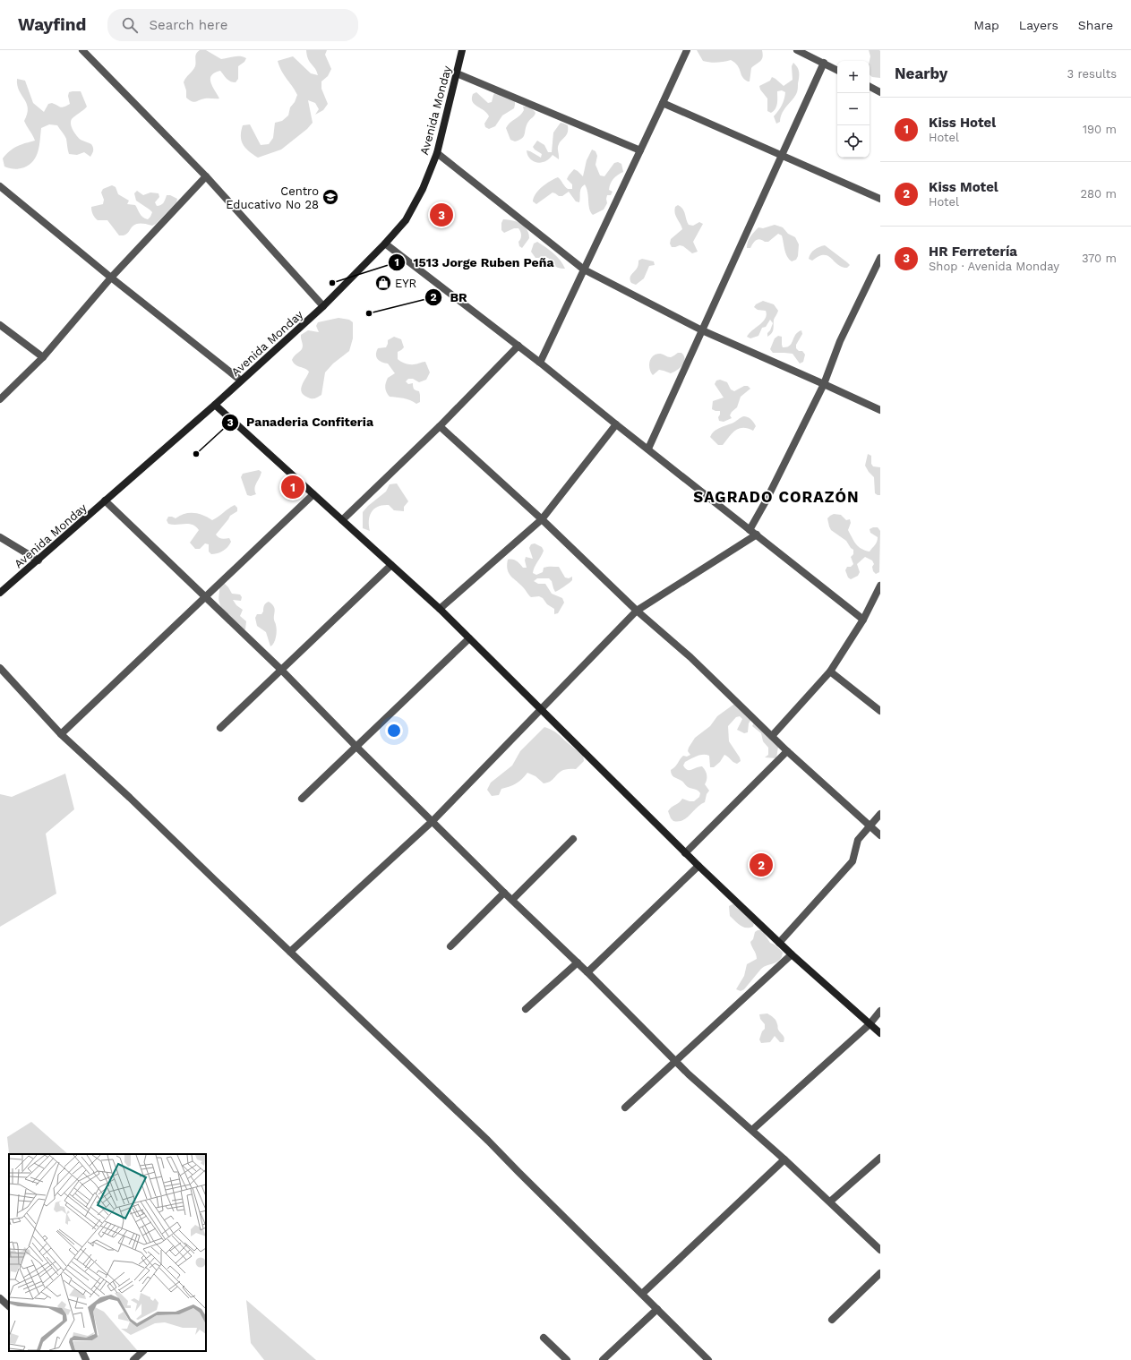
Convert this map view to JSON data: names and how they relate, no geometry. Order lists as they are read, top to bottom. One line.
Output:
{"streets":{"street":["Avenida Monday"]},"districts":["SAGRADO CORAZÓN"],"places":{"school or university":["Centro Educativo No 28"],"other":["1513 Jorge Ruben Peña","BR","Panaderia Confiteria"],"shop":["EYR"]},"page":{"header":"Wayfind","search":"Search here","nav":["Map","Layers","Share"],"heading":["Nearby","3 results"],"map_buttons":["+","−"],"list":[{"mark":"1","name":"Kiss Hotel","note":"Hotel","value":"190 m"},{"mark":"2","name":"Kiss Motel","note":"Hotel","value":"280 m"},{"mark":"3","name":"HR Ferretería","note":"Shop · Avenida Monday","value":"370 m"}],"pins":["3","1","2"]}}
